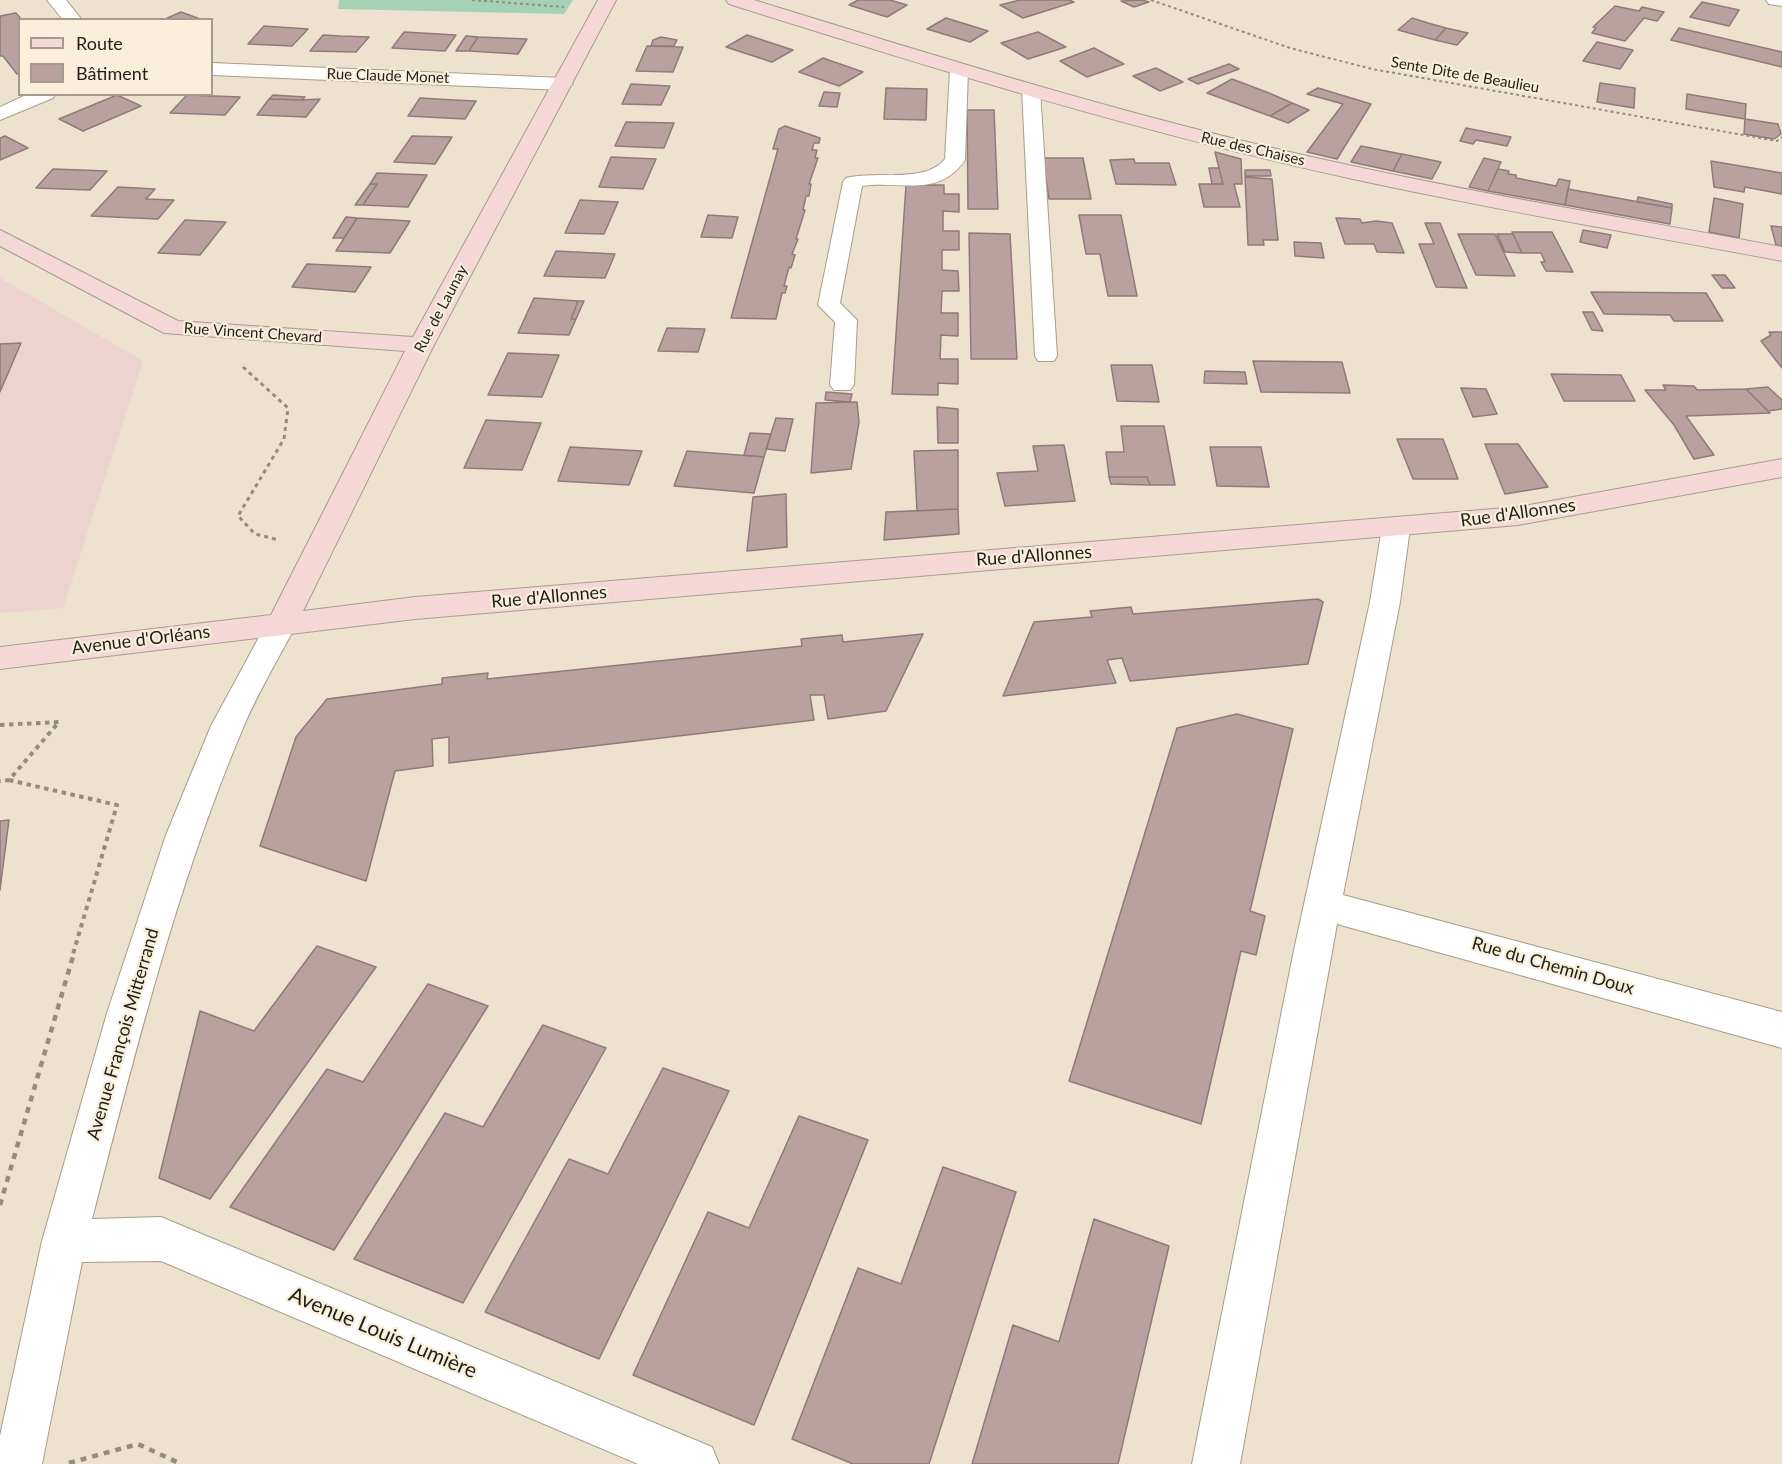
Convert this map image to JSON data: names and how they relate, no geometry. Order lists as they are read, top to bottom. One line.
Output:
{"streets":{"street":["Rue Claude Monet","Rue des Chaises","Rue de Launay","Rue Vincent Chevard","Rue d'Allonnes","Avenue d'Orléans","Rue du Chemin Doux","Avenue François Mitterrand","Avenue Louis Lumière"],"path":["Sente Dite de Beaulieu"]},"crossings":[["Rue Claude Monet","Rue de Launay"],["Rue de Launay","Rue Vincent Chevard"],["Rue de Launay","Rue d'Allonnes"],["Rue de Launay","Avenue d'Orléans"],["Rue de Launay","Avenue François Mitterrand"],["Rue d'Allonnes","Avenue d'Orléans"],["Rue d'Allonnes","Avenue François Mitterrand"],["Avenue d'Orléans","Avenue François Mitterrand"],["Avenue François Mitterrand","Avenue Louis Lumière"]],"legend":["Route","Bâtiment"]}
